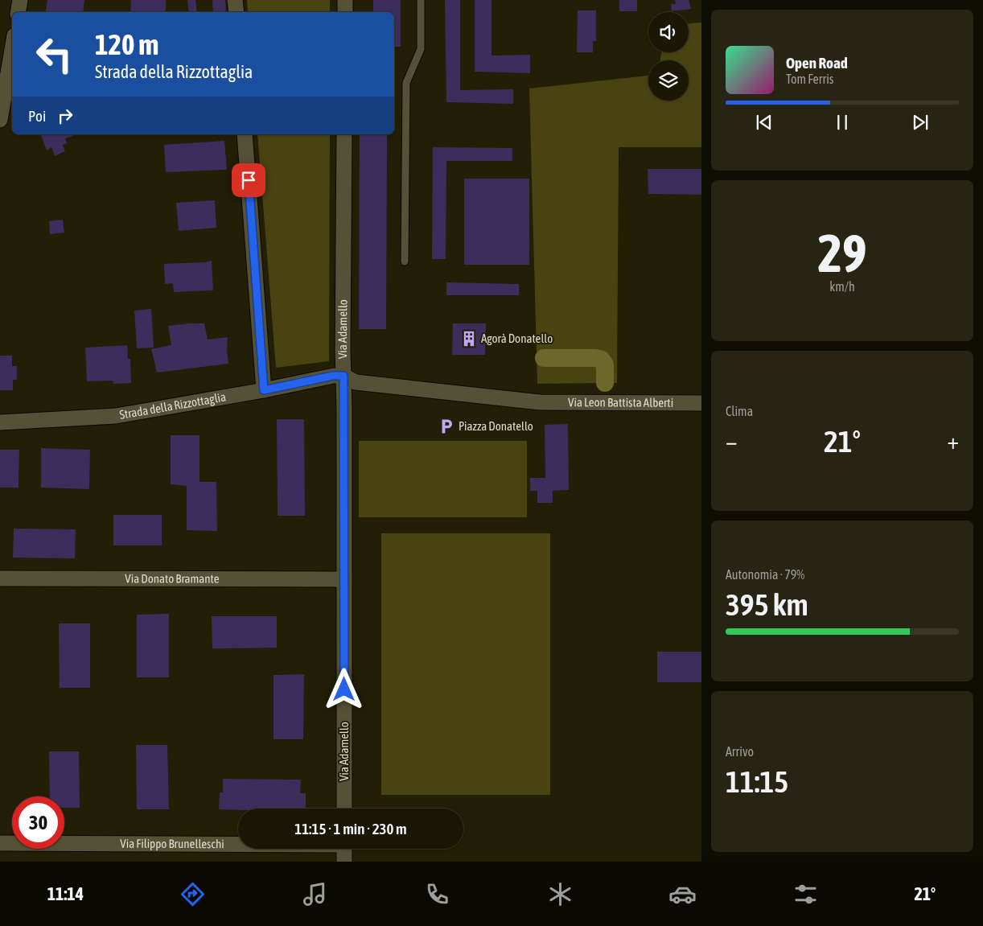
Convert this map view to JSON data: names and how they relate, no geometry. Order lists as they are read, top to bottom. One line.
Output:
{"streets":{"street":["Via Adamello","Via Leon Battista Alberti","Strada della Rizzottaglia","Via Donato Bramante","Via Filippo Brunelleschi"]},"crossings":[["Via Adamello","Via Leon Battista Alberti"],["Via Adamello","Strada della Rizzottaglia"],["Via Adamello","Via Donato Bramante"],["Via Leon Battista Alberti","Strada della Rizzottaglia"]],"places":{"building":["Agorà Donatello"],"parking":["Piazza Donatello"]},"page":{"turn":["120 m","Strada della Rizzottaglia"],"song":["Open Road","Tom Ferris"],"then":"Poi","tile":[["29","km/h"],"Clima",["Autonomia · 79%","395 km"],["Arrivo","11:15"]],"heat":["−","21°","+"],"limit":"30","trip":"11:15 · 1 min · 230 m","tabs":["11:14","21°"]}}
